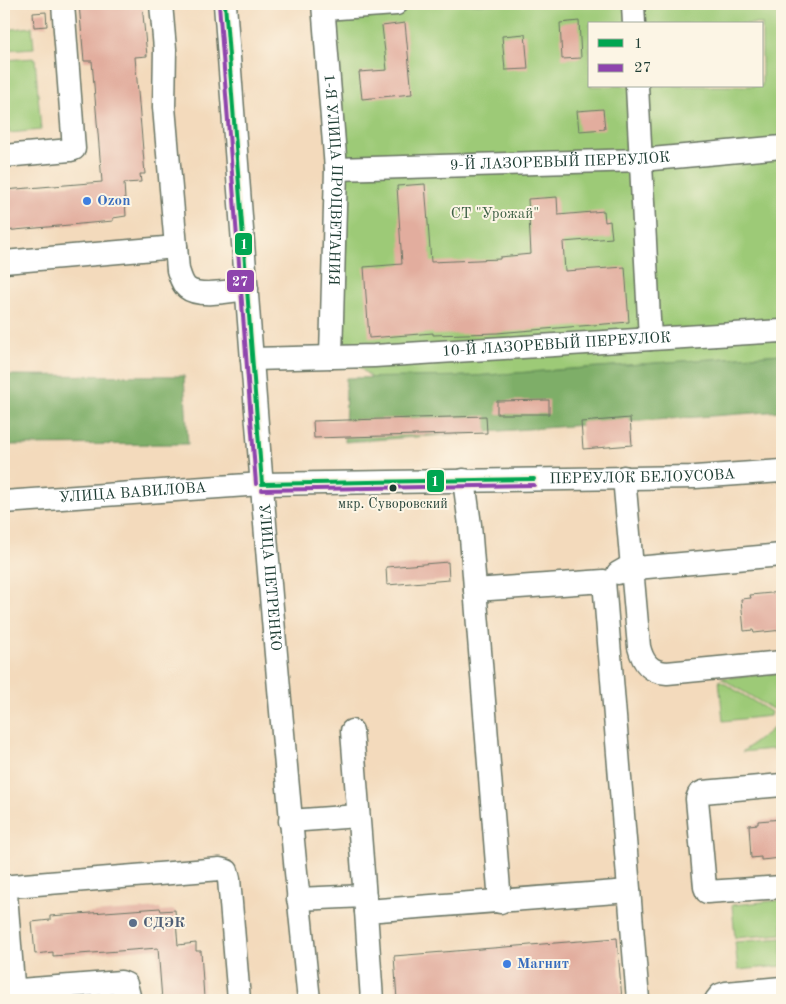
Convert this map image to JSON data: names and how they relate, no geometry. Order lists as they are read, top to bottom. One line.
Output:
{"streets":{"street":["9-Й ЛАЗОРЕВЫЙ ПЕРЕУЛОК","1-Я УЛИЦА ПРОЦВЕТАНИЯ","10-Й ЛАЗОРЕВЫЙ ПЕРЕУЛОК","ПЕРЕУЛОК БЕЛОУСОВА","УЛИЦА ВАВИЛОВА","УЛИЦА ПЕТРЕНКО"]},"crossings":[["9-Й ЛАЗОРЕВЫЙ ПЕРЕУЛОК","1-Я УЛИЦА ПРОЦВЕТАНИЯ"],["1-Я УЛИЦА ПРОЦВЕТАНИЯ","10-Й ЛАЗОРЕВЫЙ ПЕРЕУЛОК"],["10-Й ЛАЗОРЕВЫЙ ПЕРЕУЛОК","УЛИЦА ПЕТРЕНКО"],["ПЕРЕУЛОК БЕЛОУСОВА","УЛИЦА ВАВИЛОВА"],["ПЕРЕУЛОК БЕЛОУСОВА","УЛИЦА ПЕТРЕНКО"],["УЛИЦА ВАВИЛОВА","УЛИЦА ПЕТРЕНКО"]],"parks":["СТ \"Урожай\""],"places":["Ozon","мкр. Суворовский","СДЭК","Магнит"],"lines":["transit line 1","transit line 27"],"legend":["1","27"]}
